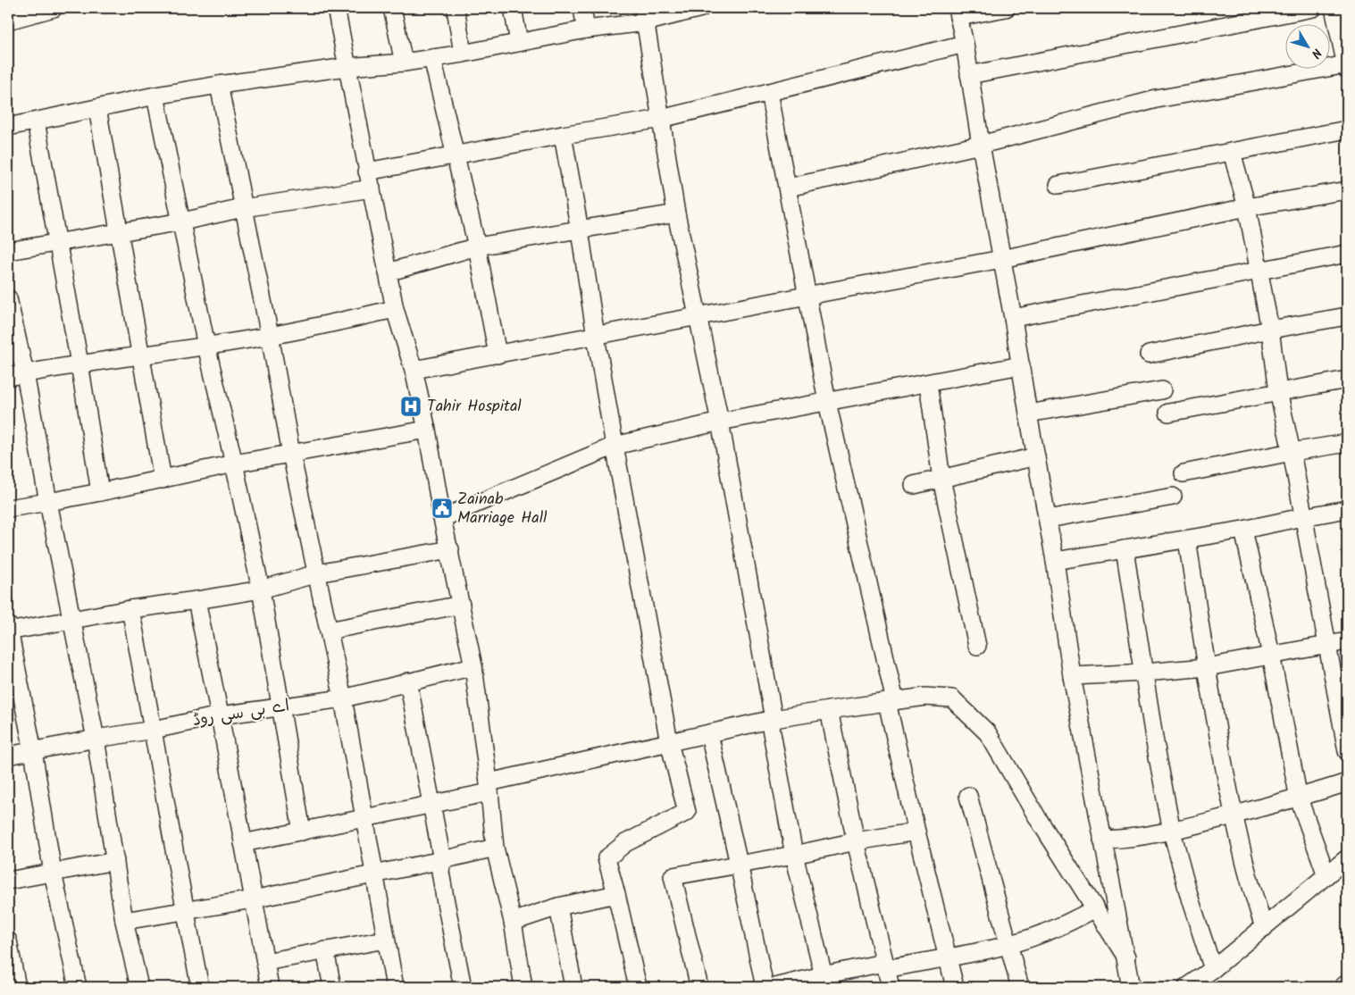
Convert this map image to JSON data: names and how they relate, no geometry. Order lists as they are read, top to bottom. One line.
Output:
{"streets":{"street":["اے بی سی روڈ"]},"places":{"hospital":["Tahir Hospital"],"public building":["Zainab Marriage Hall"]},"north":"bottom right"}
